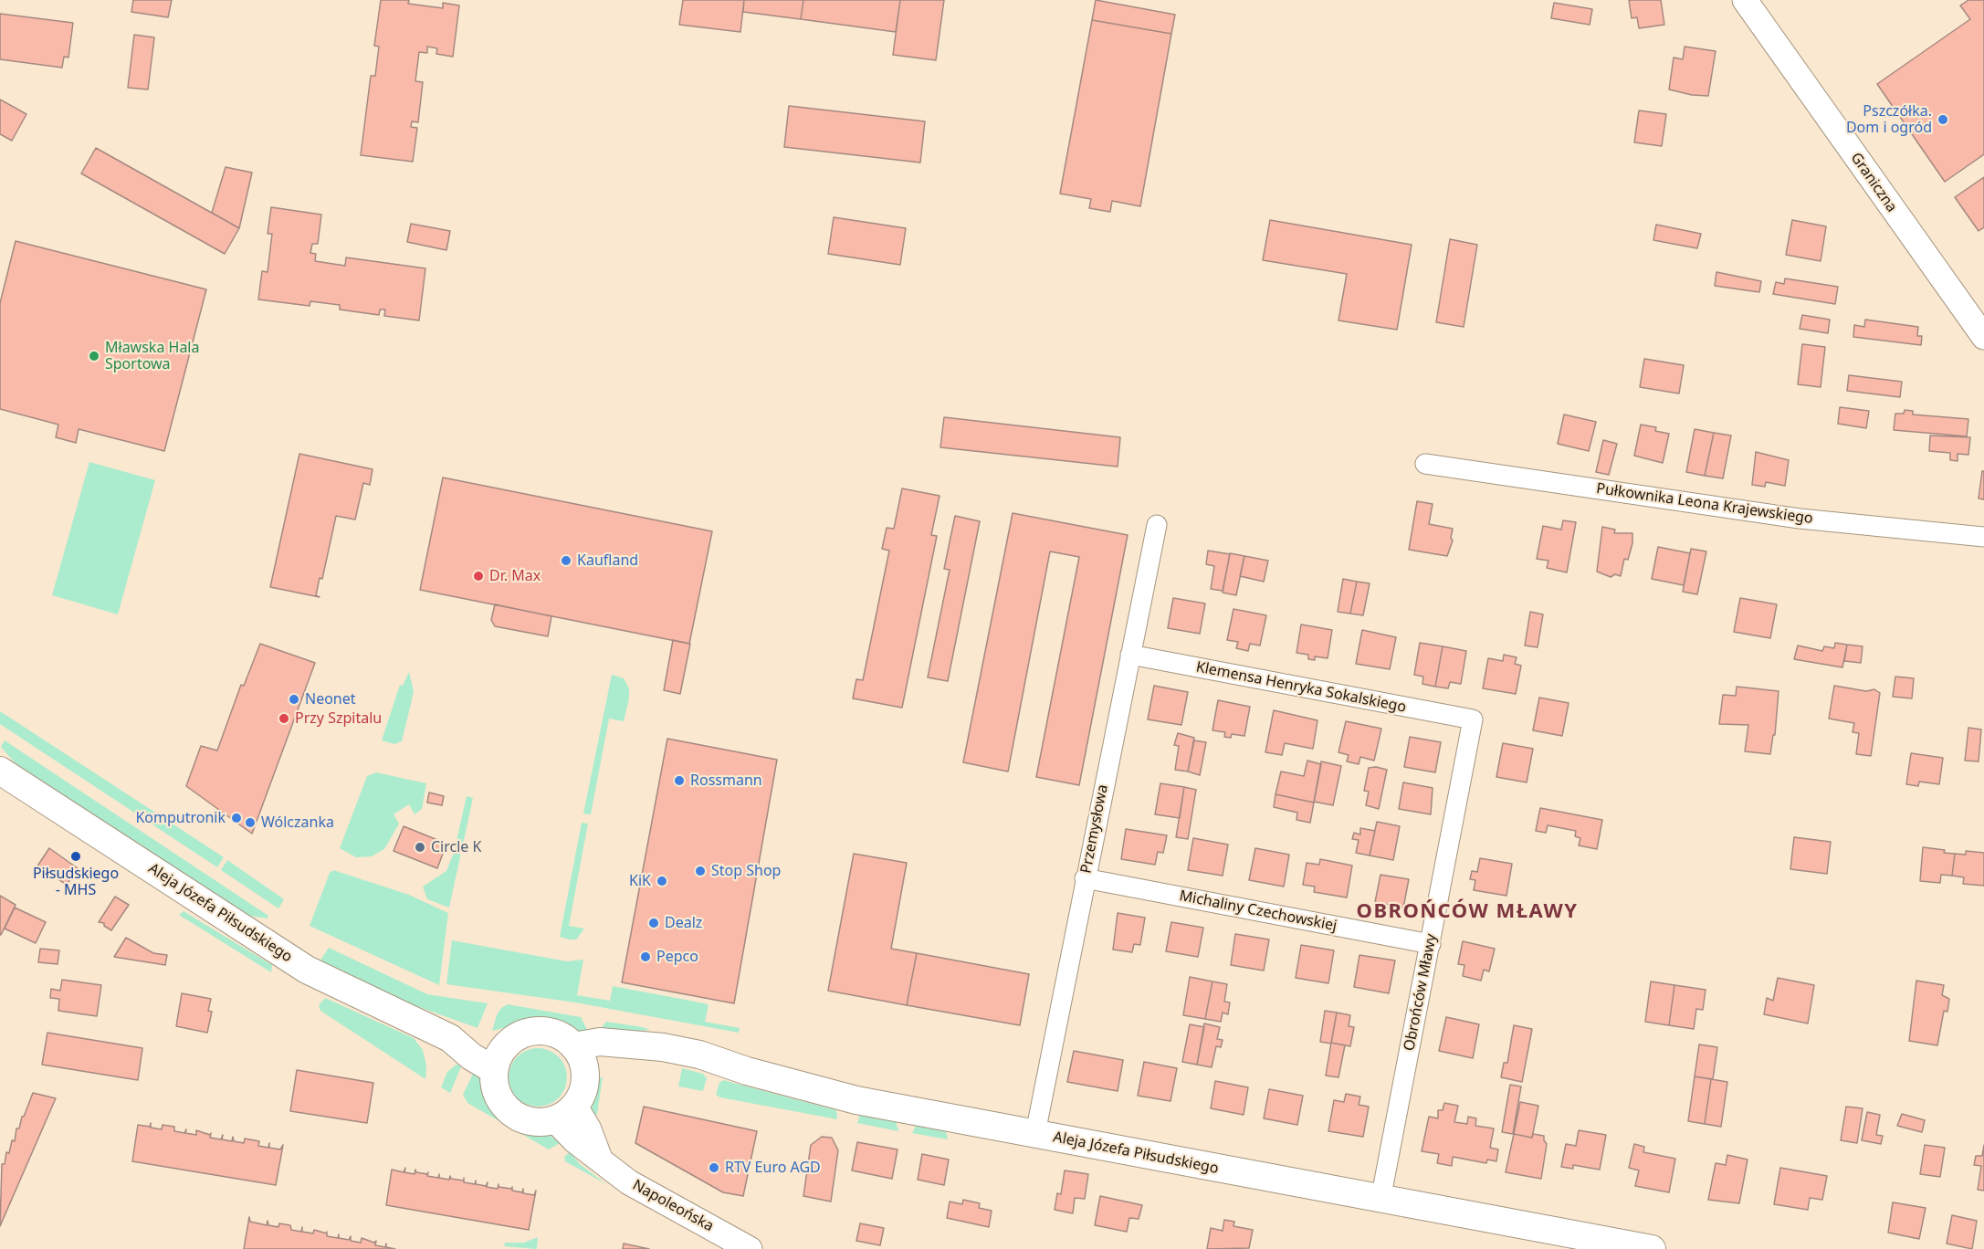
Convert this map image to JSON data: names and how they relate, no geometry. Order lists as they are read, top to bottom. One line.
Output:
{"streets":{"main road":["Aleja Józefa Piłsudskiego"],"street":["Graniczna","Pułkownika Leona Krajewskiego","Klemensa Henryka Sokalskiego","Przemysłowa","Michaliny Czechowskiej","Obrońców Mławy","Napoleońska"]},"crossings":[["Klemensa Henryka Sokalskiego","Przemysłowa"],["Klemensa Henryka Sokalskiego","Obrońców Mławy"],["Przemysłowa","Michaliny Czechowskiej"],["Przemysłowa","Aleja Józefa Piłsudskiego"],["Michaliny Czechowskiej","Obrońców Mławy"],["Aleja Józefa Piłsudskiego","Obrońców Mławy"],["Aleja Józefa Piłsudskiego","Napoleońska"]],"districts":["OBROŃCÓW MŁAWY"],"places":["Pszczółka. Dom i ogród","Mławska Hala Sportowa","Kaufland","Dr. Max","Neonet","Przy Szpitalu","Rossmann","Komputronik","Wólczanka","Circle K","Piłsudskiego - MHS","Stop Shop","KiK","Dealz","Pepco","RTV Euro AGD"]}
